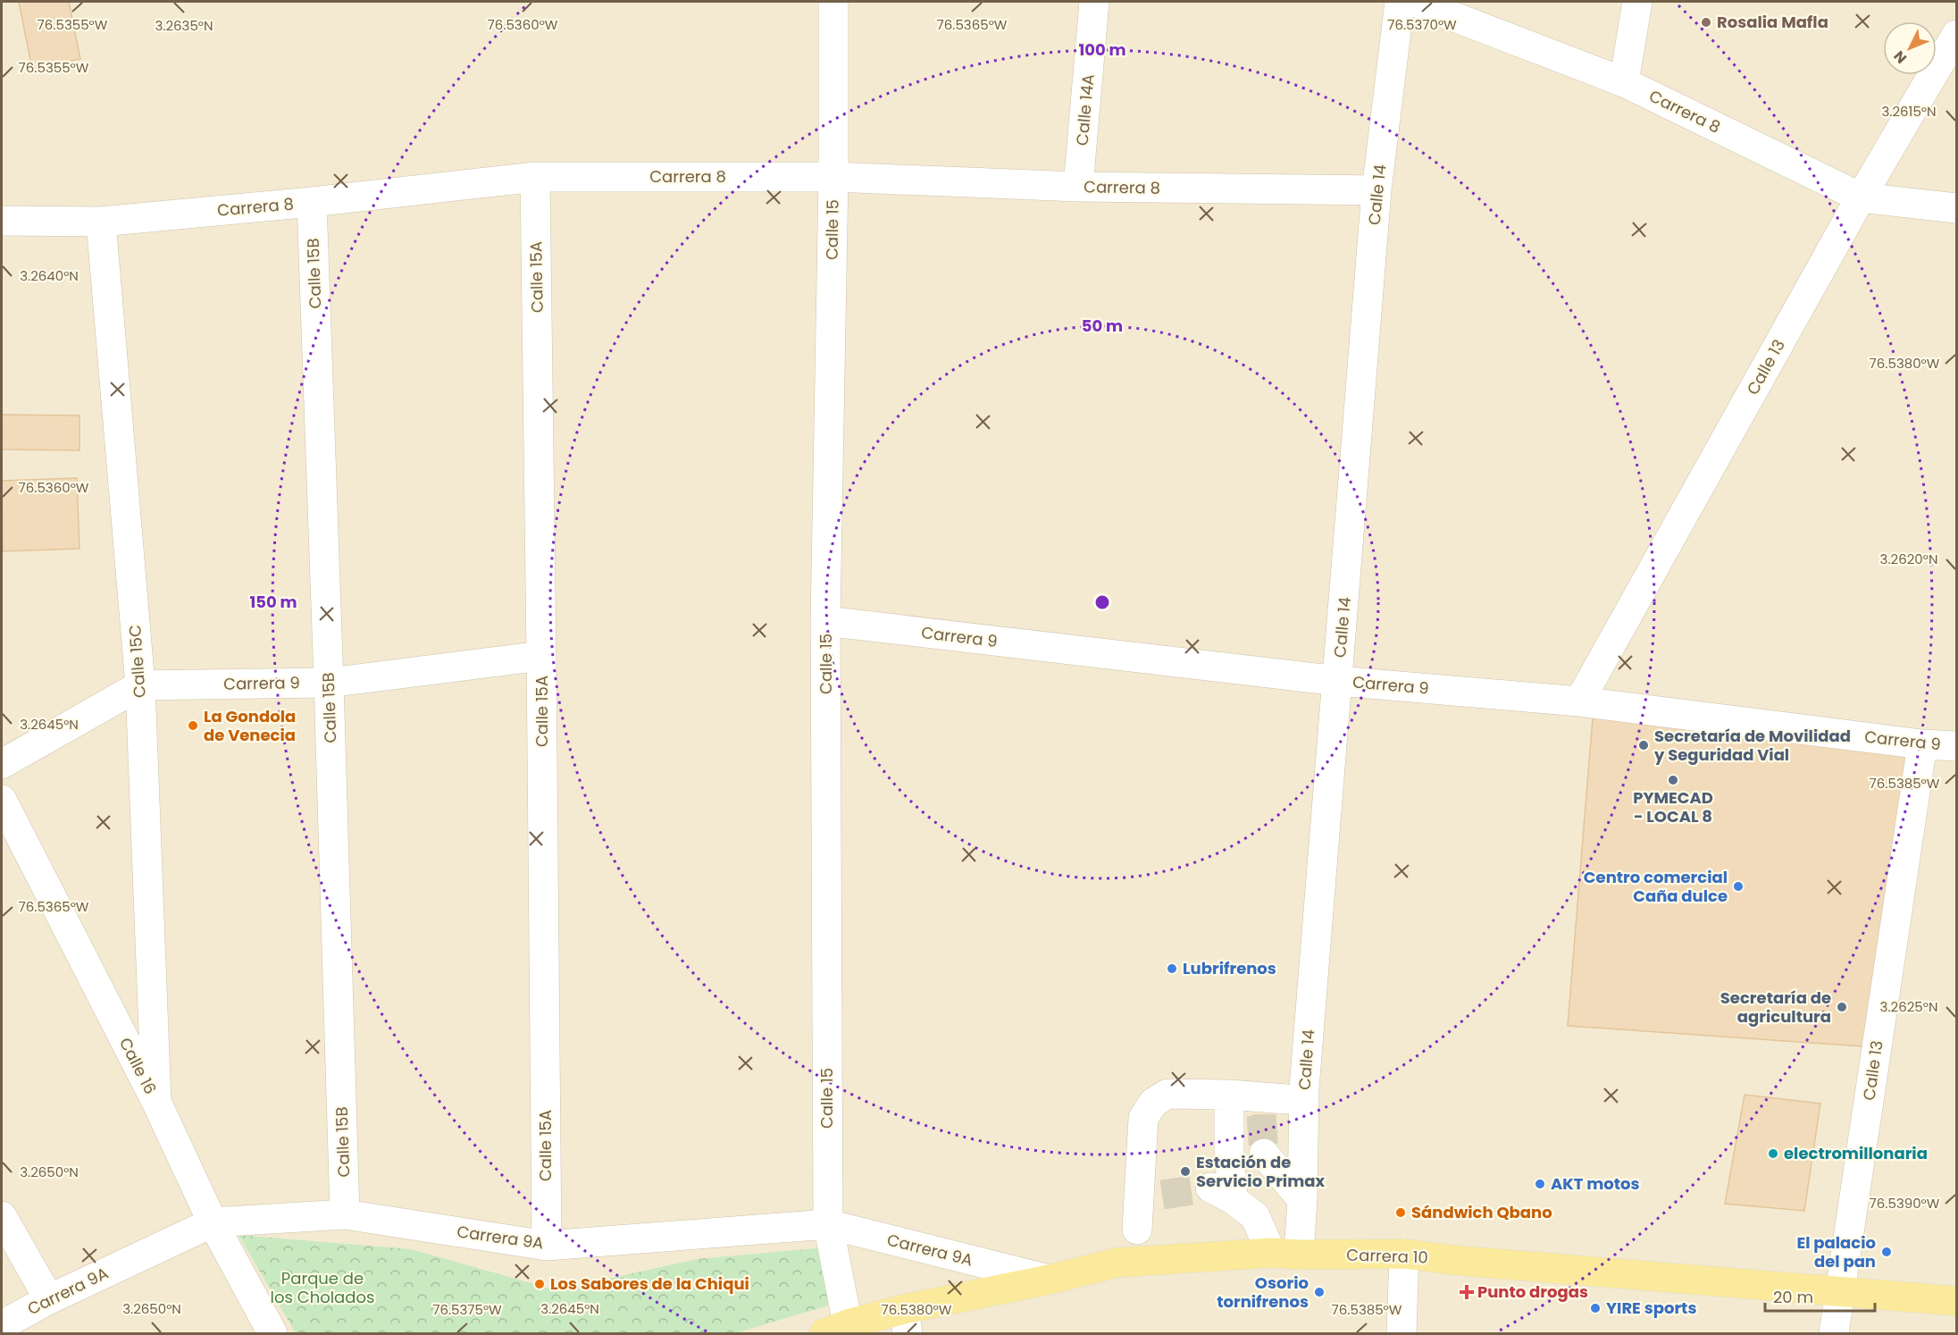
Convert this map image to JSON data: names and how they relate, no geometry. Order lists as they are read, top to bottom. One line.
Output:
{"streets":{"main road":["Carrera 10"],"street":["Calle 14A","Carrera 8","Calle 14","Calle 15","Calle 15B","Calle 15A","Calle 13","Carrera 9","Calle 15C","Calle 16","Carrera 9A"]},"crossings":[["Calle 14A","Carrera 8"],["Carrera 8","Calle 14"],["Carrera 8","Calle 15"],["Carrera 8","Calle 15B"],["Carrera 8","Calle 15A"],["Carrera 8","Calle 13"],["Carrera 8","Calle 15C"],["Calle 14","Carrera 9"],["Calle 14","Carrera 10"],["Calle 15","Carrera 9"],["Calle 15","Carrera 9A"],["Calle 15","Carrera 10"],["Calle 15B","Carrera 9"],["Calle 15B","Carrera 9A"],["Calle 15A","Carrera 9"],["Calle 15A","Carrera 9A"],["Calle 13","Carrera 9"],["Calle 13","Carrera 10"],["Carrera 9","Calle 15C"],["Calle 15C","Calle 16"],["Calle 16","Carrera 9A"],["Carrera 9A","Carrera 10"]],"parks":["Parque de los Cholados"],"places":{"other":["Rosalia Mafla","La Gondola de Venecia","Secretaría de Movilidad y Seguridad Vial","PYMECAD - LOCAL 8","Centro comercial Caña dulce","Lubrifrenos","Secretaría de agricultura","electromillonaria","Estación de Servicio Primax","AKT motos","Sándwich Qbano","El palacio del pan","Los Sabores de la Chiqui","Osorio tornifrenos","YIRE sports"],"health":["Punto drogas"]},"scale_bar":"20 m","north":"bottom left","coordinates":["76.5355°W","76.5360°W","76.5365°W","76.5370°W","3.2635°N","3.2615°N","3.2640°N","76.5380°W","3.2620°N","3.2645°N","76.5385°W","3.2625°N","3.2650°N","76.5390°W","76.5375°W"],"rings":["100 m","50 m","150 m"]}
